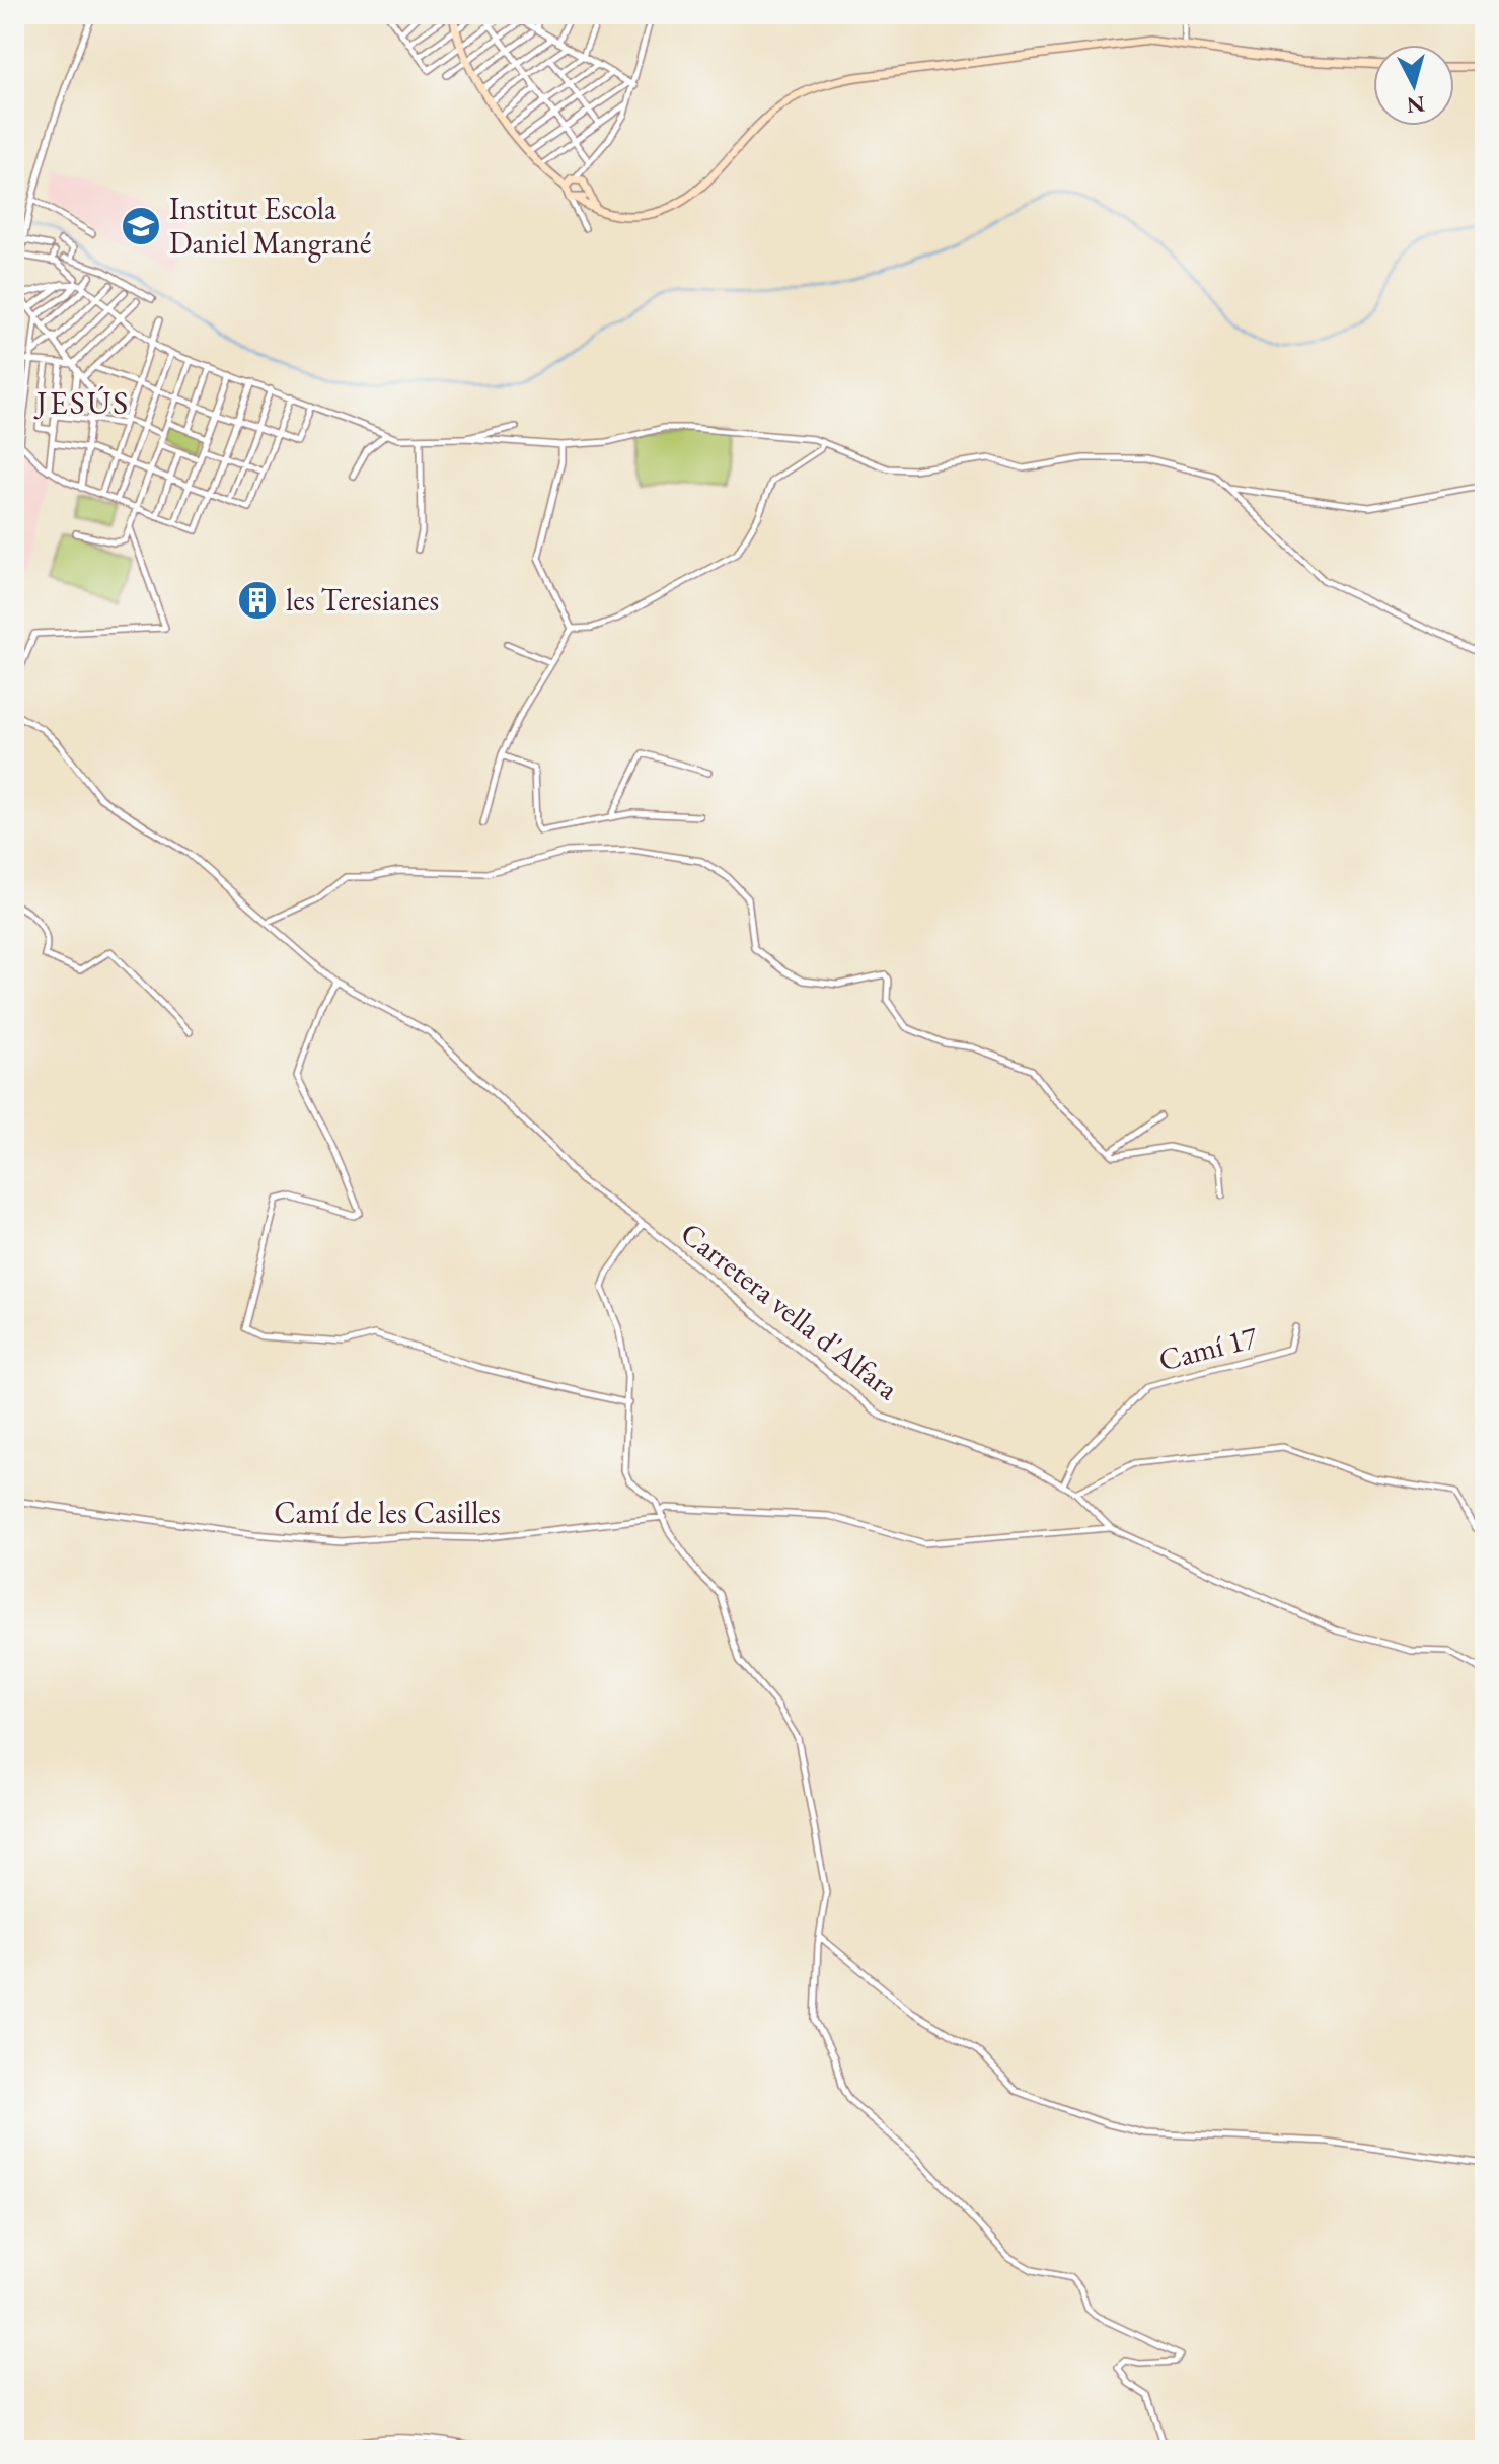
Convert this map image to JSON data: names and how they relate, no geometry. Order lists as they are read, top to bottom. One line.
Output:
{"streets":{"street":["Carretera vella d'Alfara","Camí 17","Camí de les Casilles"]},"crossings":[["Carretera vella d'Alfara","Camí 17"],["Carretera vella d'Alfara","Camí de les Casilles"]],"districts":["JESÚS"],"places":{"school or university":["Institut Escola Daniel Mangrané"],"building":["les Teresianes"]},"north":"bottom"}
